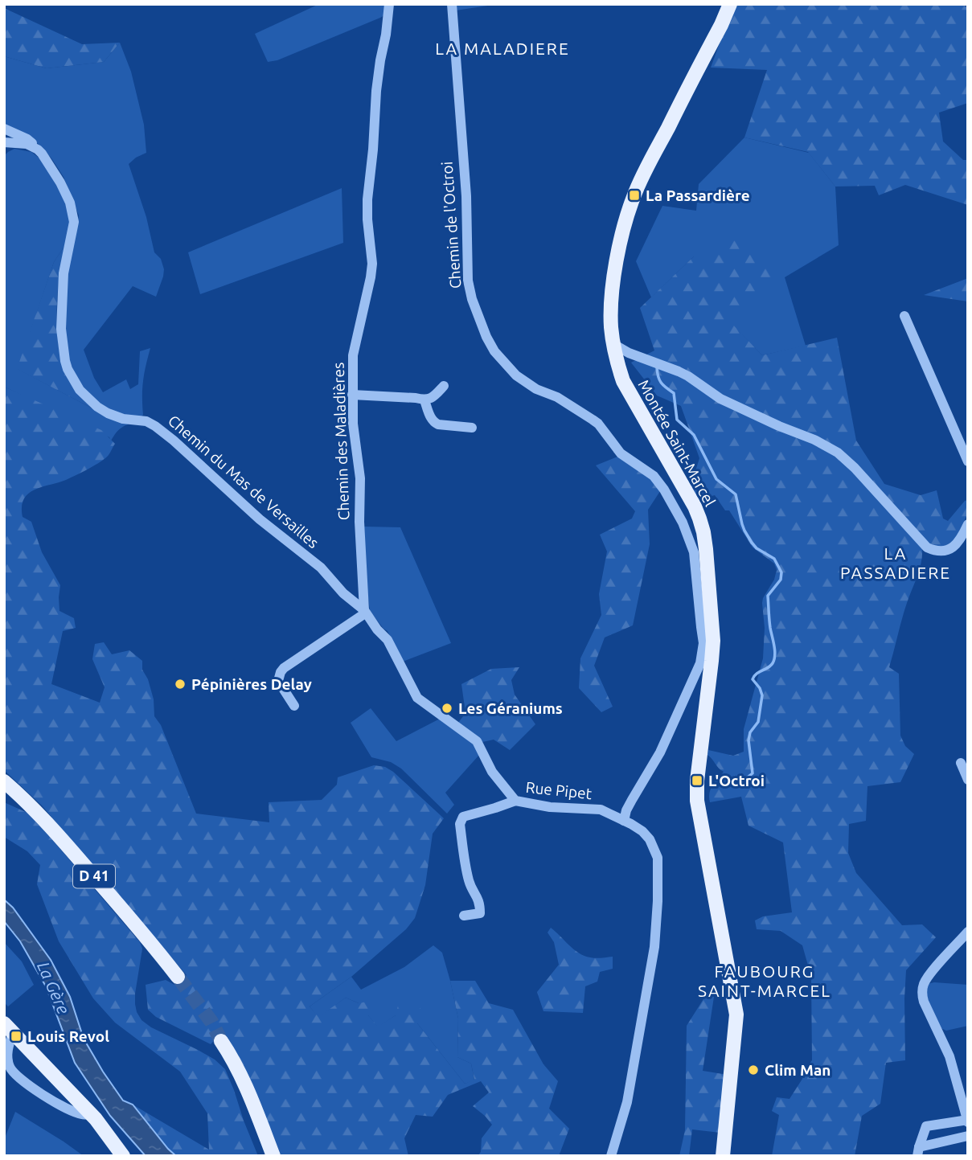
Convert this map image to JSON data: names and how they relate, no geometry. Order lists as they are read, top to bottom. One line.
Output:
{"streets":{"main road":["Montée Saint-Marcel","D 41"],"street":["Chemin de l'Octroi","Chemin des Maladières","Chemin du Mas de Versailles","Rue Pipet"]},"crossings":[["Chemin de l'Octroi","Montée Saint-Marcel"],["Chemin des Maladières","Chemin du Mas de Versailles"],["Chemin des Maladières","Rue Pipet"],["Chemin du Mas de Versailles","Rue Pipet"]],"districts":["LA MALADIERE","LA PASSADIERE","FAUBOURG SAINT-MARCEL"],"water":["La Gère"],"places":{"transit":["La Passardière","L'Octroi","Louis Revol"],"other":["Pépinières Delay","Les Géraniums","Clim Man"]}}
